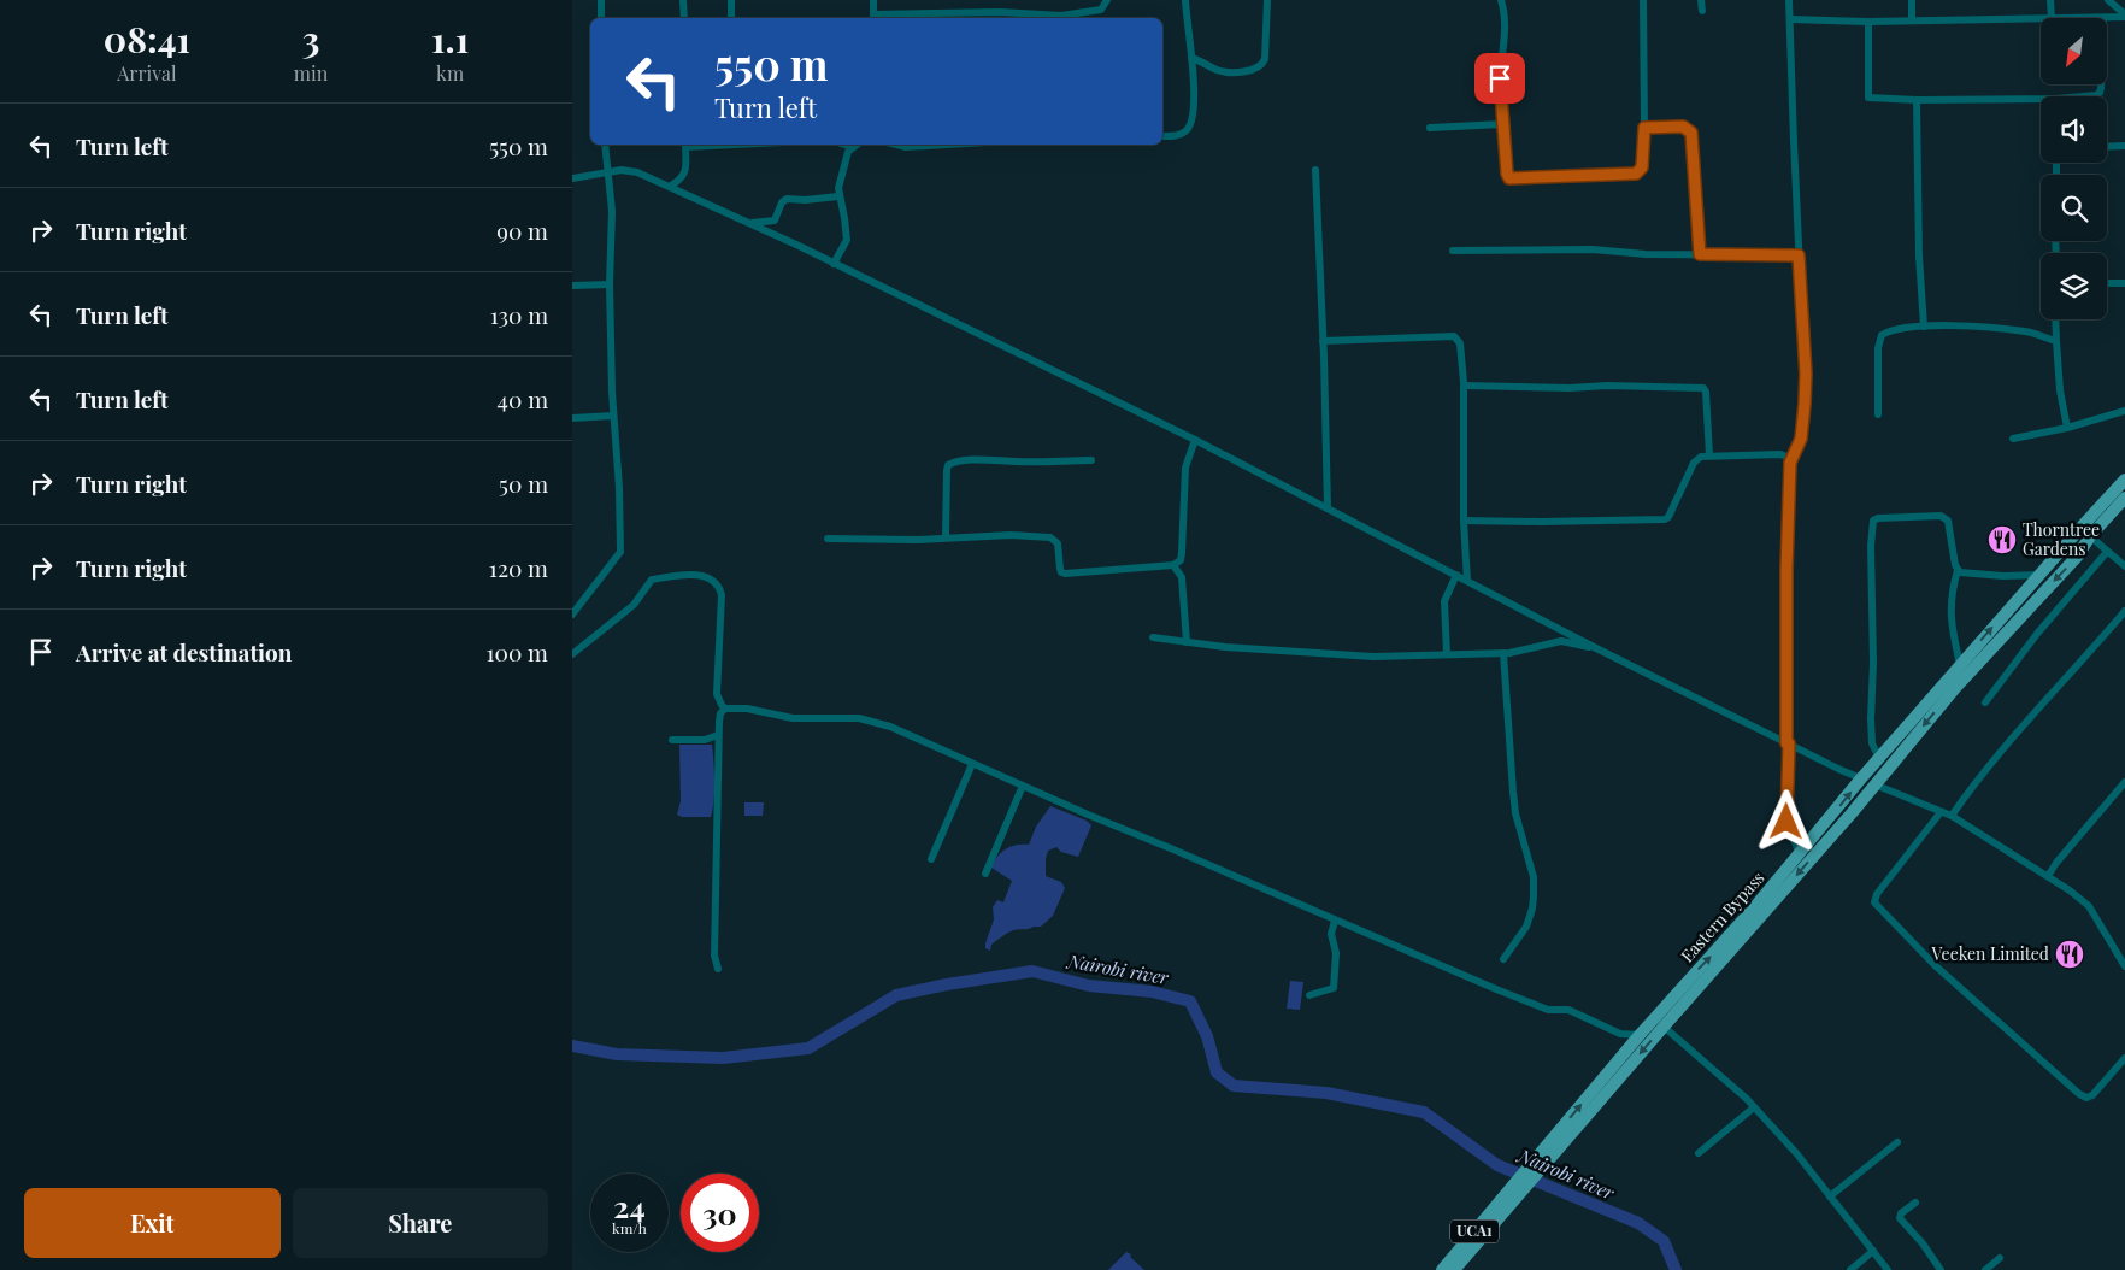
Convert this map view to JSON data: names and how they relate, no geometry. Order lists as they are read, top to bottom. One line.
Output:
{"streets":{"main road":["Eastern Bypass","UCA1"]},"water":["Nairobi river"],"places":{"restaurant":["Thorntree Gardens","Veeken Limited"]},"north":"bottom left","page":{"eta":["08:41","Arrival","3","min","1.1","km"],"turn":["550 m","Turn left"],"list":[{"name":"Turn left","value":"550 m"},{"name":"Turn right","value":"90 m"},{"name":"Turn left","value":"130 m"},{"name":"Turn left","value":"40 m"},{"name":"Turn right","value":"50 m"},{"name":"Turn right","value":"120 m"},{"name":"Arrive at destination","value":"100 m"}],"speed":"24 km/h","limit":"30","buttons":["Exit","Share"]}}
